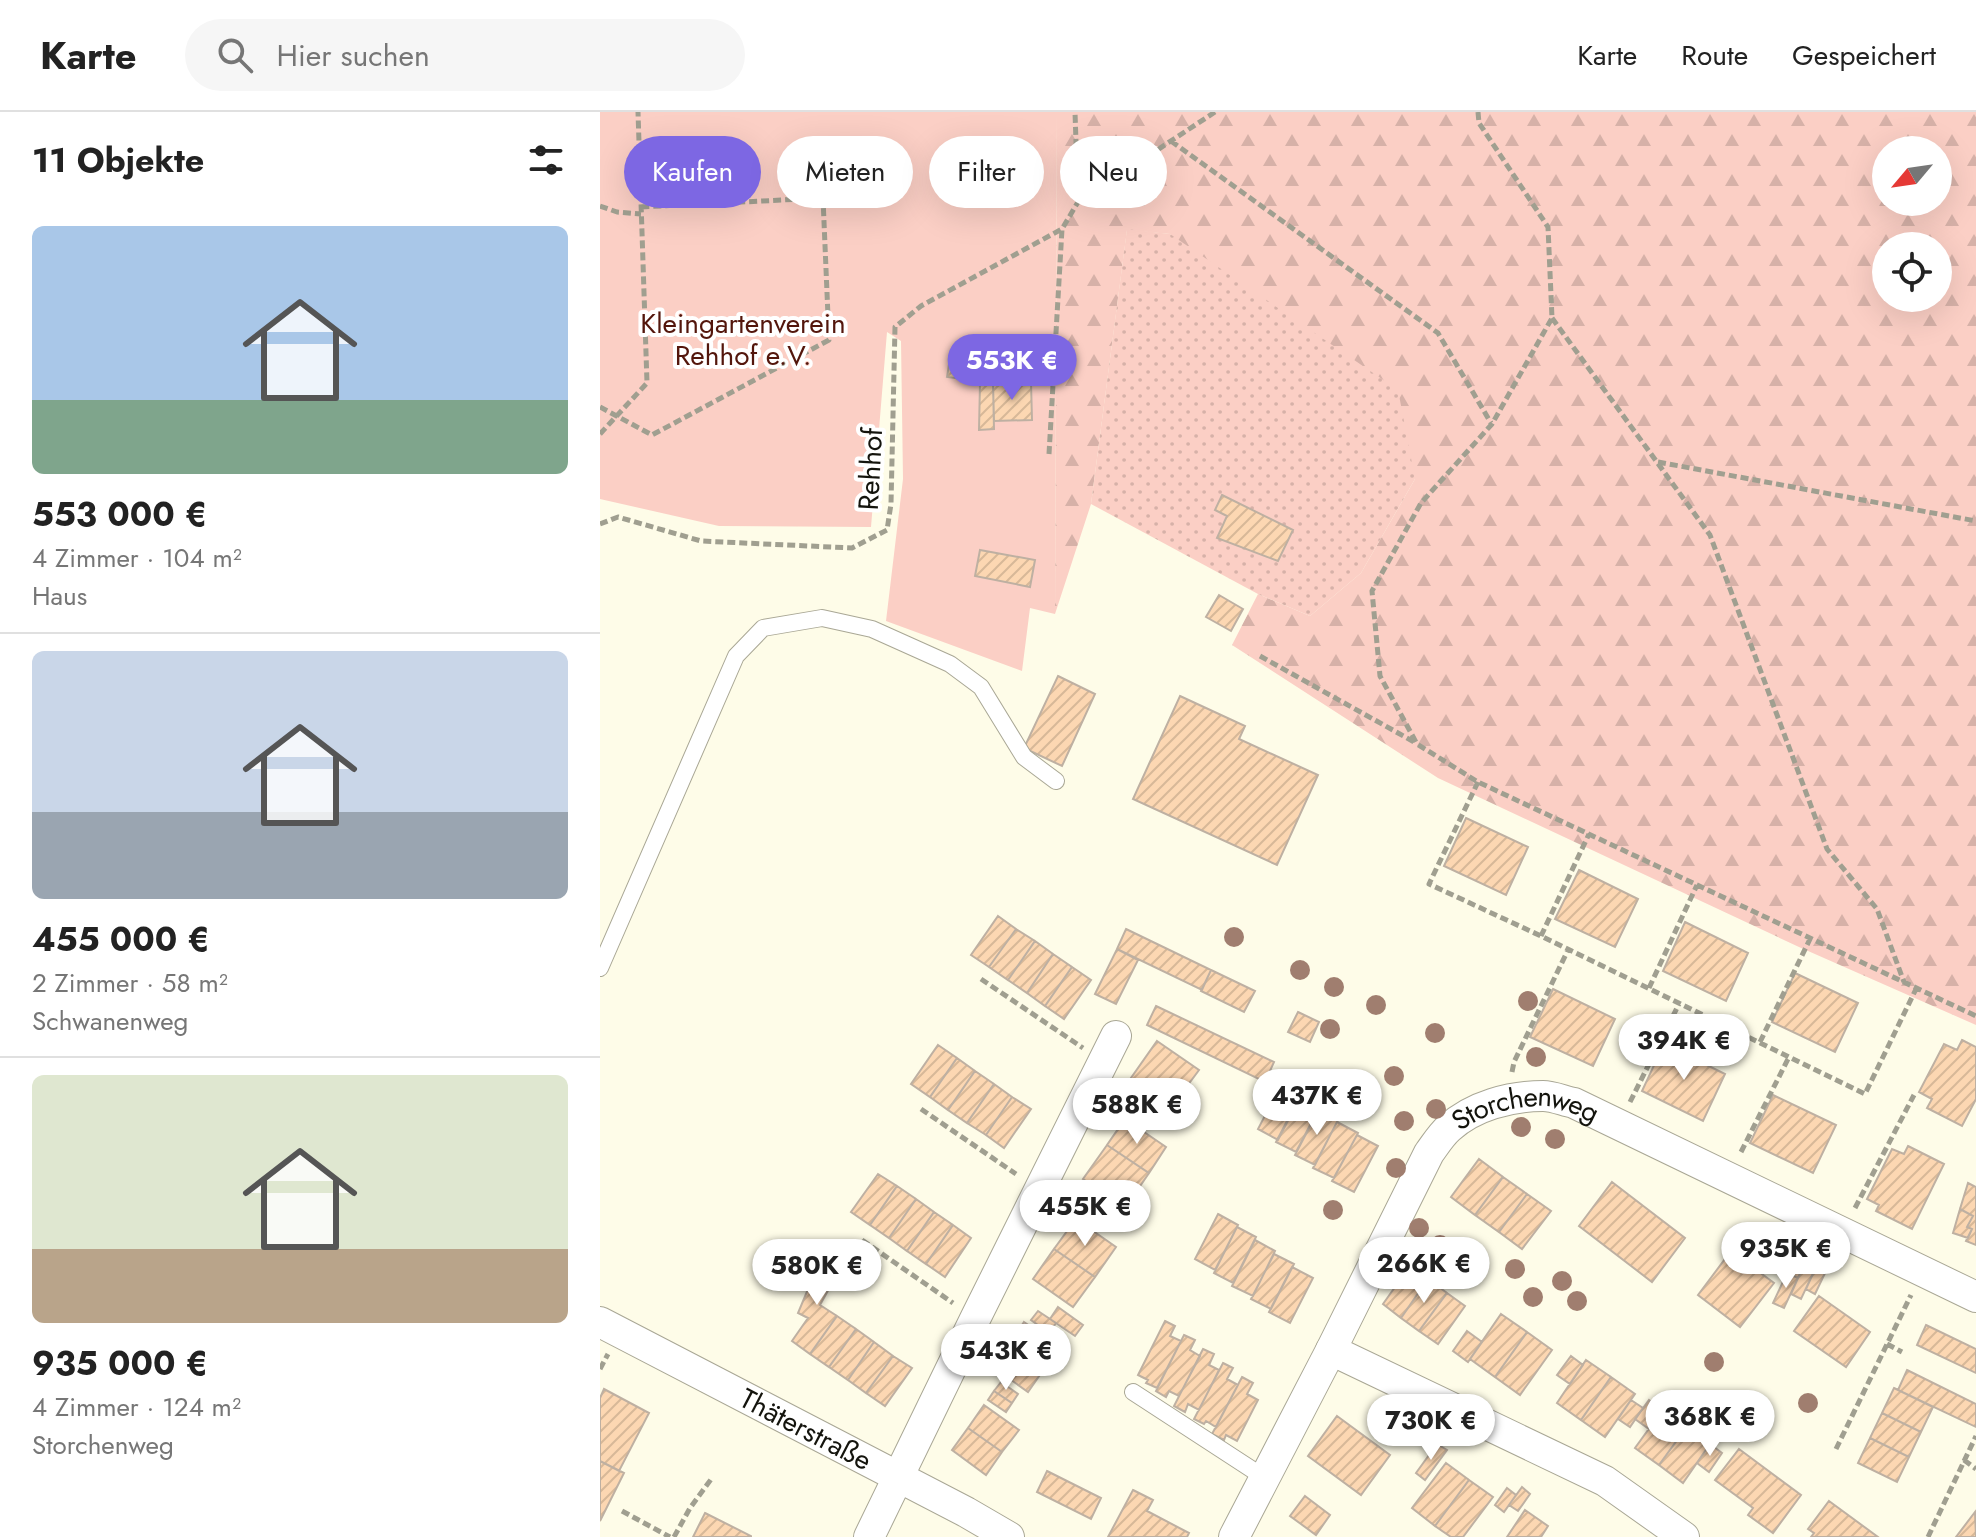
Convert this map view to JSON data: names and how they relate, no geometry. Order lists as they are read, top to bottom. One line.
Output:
{"streets":{"street":["Storchenweg","Thäterstraße"],"path":["Rehhof"]},"parks":["Kleingartenverein Rehhof e.V."],"north":"bottom left","page":{"header":"Karte","search":"Hier suchen","nav":["Karte","Route","Gespeichert"],"heading":"11 Objekte","chip":["Kaufen","Mieten","Filter","Neu"],"list":[{"name":"553 000 €","note":"4 Zimmer · 104 m² · Haus"},{"name":"455 000 €","note":"2 Zimmer · 58 m² · Schwanenweg"},{"name":"935 000 €","note":"4 Zimmer · 124 m² · Storchenweg"}],"price":["553K €","394K €","437K €","588K €","455K €","935K €","266K €","580K €","543K €","368K €","730K €"]}}
